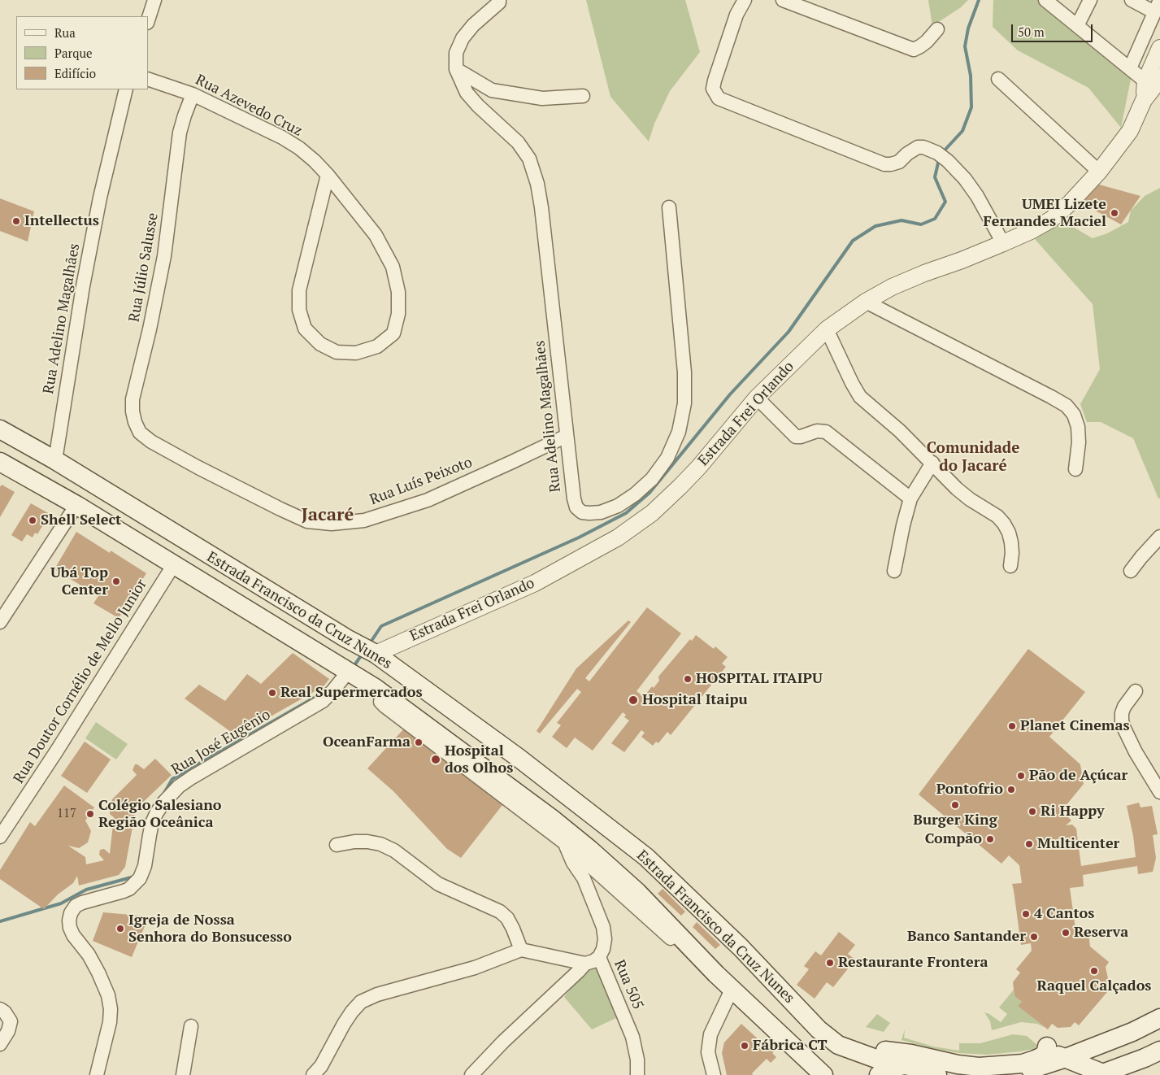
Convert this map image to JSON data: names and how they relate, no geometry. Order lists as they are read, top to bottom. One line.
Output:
{"streets":{"main road":["Estrada Francisco da Cruz Nunes"],"street":["Rua Azevedo Cruz","Rua Júlio Salusse","Rua Adelino Magalhães","Estrada Frei Orlando","Rua Luís Peixoto","Rua Doutor Cornélio de Mello Junior","Rua José Eugênio","Rua 505"]},"crossings":[["Rua Azevedo Cruz","Rua Júlio Salusse"],["Rua Júlio Salusse","Rua Luís Peixoto"],["Rua Adelino Magalhães","Rua Luís Peixoto"],["Rua Adelino Magalhães","Estrada Francisco da Cruz Nunes"],["Estrada Frei Orlando","Estrada Francisco da Cruz Nunes"],["Estrada Francisco da Cruz Nunes","Rua Doutor Cornélio de Mello Junior"],["Estrada Francisco da Cruz Nunes","Rua José Eugênio"]],"districts":["Comunidade do Jacaré","Jacaré"],"places":["UMEI Lizete Fernandes Maciel","Intellectus","Shell Select","Ubá Top Center","HOSPITAL ITAIPU","Real Supermercados","Hospital Itaipu","Planet Cinemas","OceanFarma","Hospital dos Olhos","Pão de Açúcar","Pontofrio","Burger King","Ri Happy","Colégio Salesiano Região Oceânica","Compão","Multicenter","4 Cantos","Igreja de Nossa Senhora do Bonsucesso","Reserva","Banco Santander","Restaurante Frontera","Raquel Calçados","Fábrica CT"],"house_numbers":["117"],"legend":["Rua","Parque","Edifício"],"scale_bar":"50 m"}
